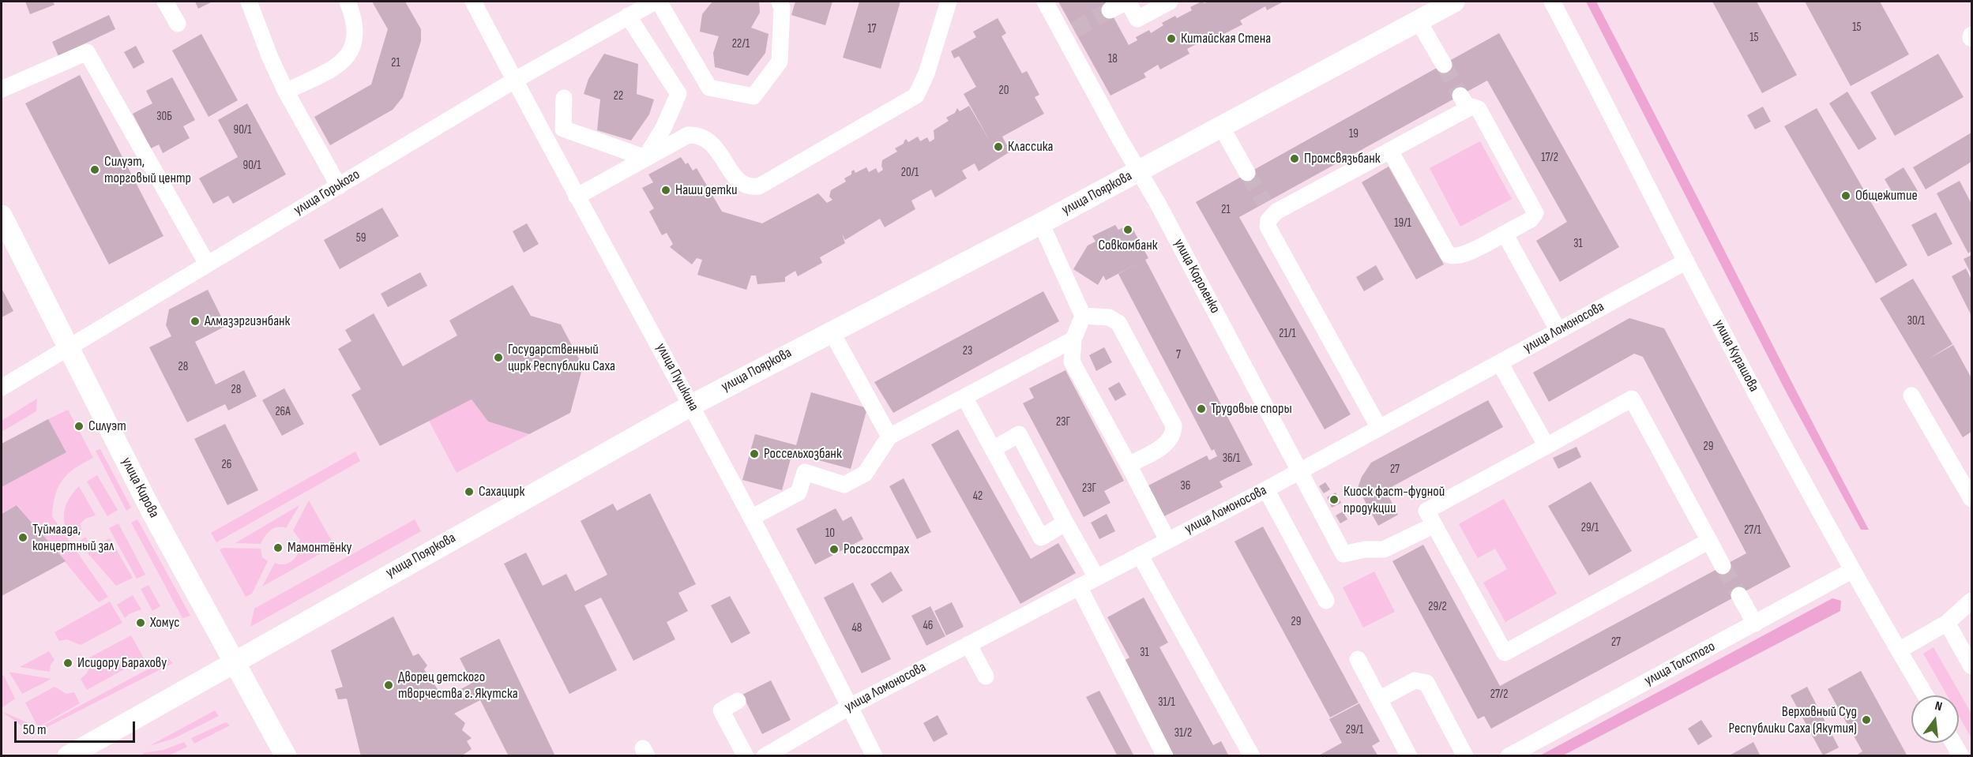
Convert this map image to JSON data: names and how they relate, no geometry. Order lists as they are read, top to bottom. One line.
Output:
{"streets":{"main road":["улица Пояркова","улица Кирова"],"street":["улица Горького","улица Короленко","улица Ломоносова","улица Курашова","улица Пушкина","улица Толстого"]},"crossings":[["улица Горького","улица Пушкина"],["улица Горького","улица Кирова"],["улица Пояркова","улица Короленко"],["улица Пояркова","улица Пушкина"],["улица Пояркова","улица Кирова"],["улица Короленко","улица Ломоносова"],["улица Ломоносова","улица Курашова"],["улица Ломоносова","улица Пушкина"],["улица Курашова","улица Толстого"]],"places":["Китайская Стена","Классика","Промсвязьбанк","Силуэт, торговый центр","Наши детки","Общежитие","Совкомбанк","Алмазэргиэнбанк","Государственный цирк Республики Саха","Трудовые споры","Силуэт","Россельхозбанк","Сахацирк","Киоск фаст-фудной продукции","Туймаада, концертный зал","Мамонтёнку","Росгосстрах","Хомус","Исидору Барахову","Дворец детского творчества г. Якутска","Верховный Суд Республики Саха (Якутия)"],"house_numbers":["15","17","15","22/1","18","21","20","22","30Б","90/1","19","17/2","90/1","20/1","21","19/1","59","31","30/1","21/1","23","7","28","28","26А","23Г","29","36/1","26","27","36","23Г","42","29/1","27/1","10","29/2","29","46","48","27","31","27/2","31/1","29/1","31/2"],"scale_bar":"50 m","north":"top"}
